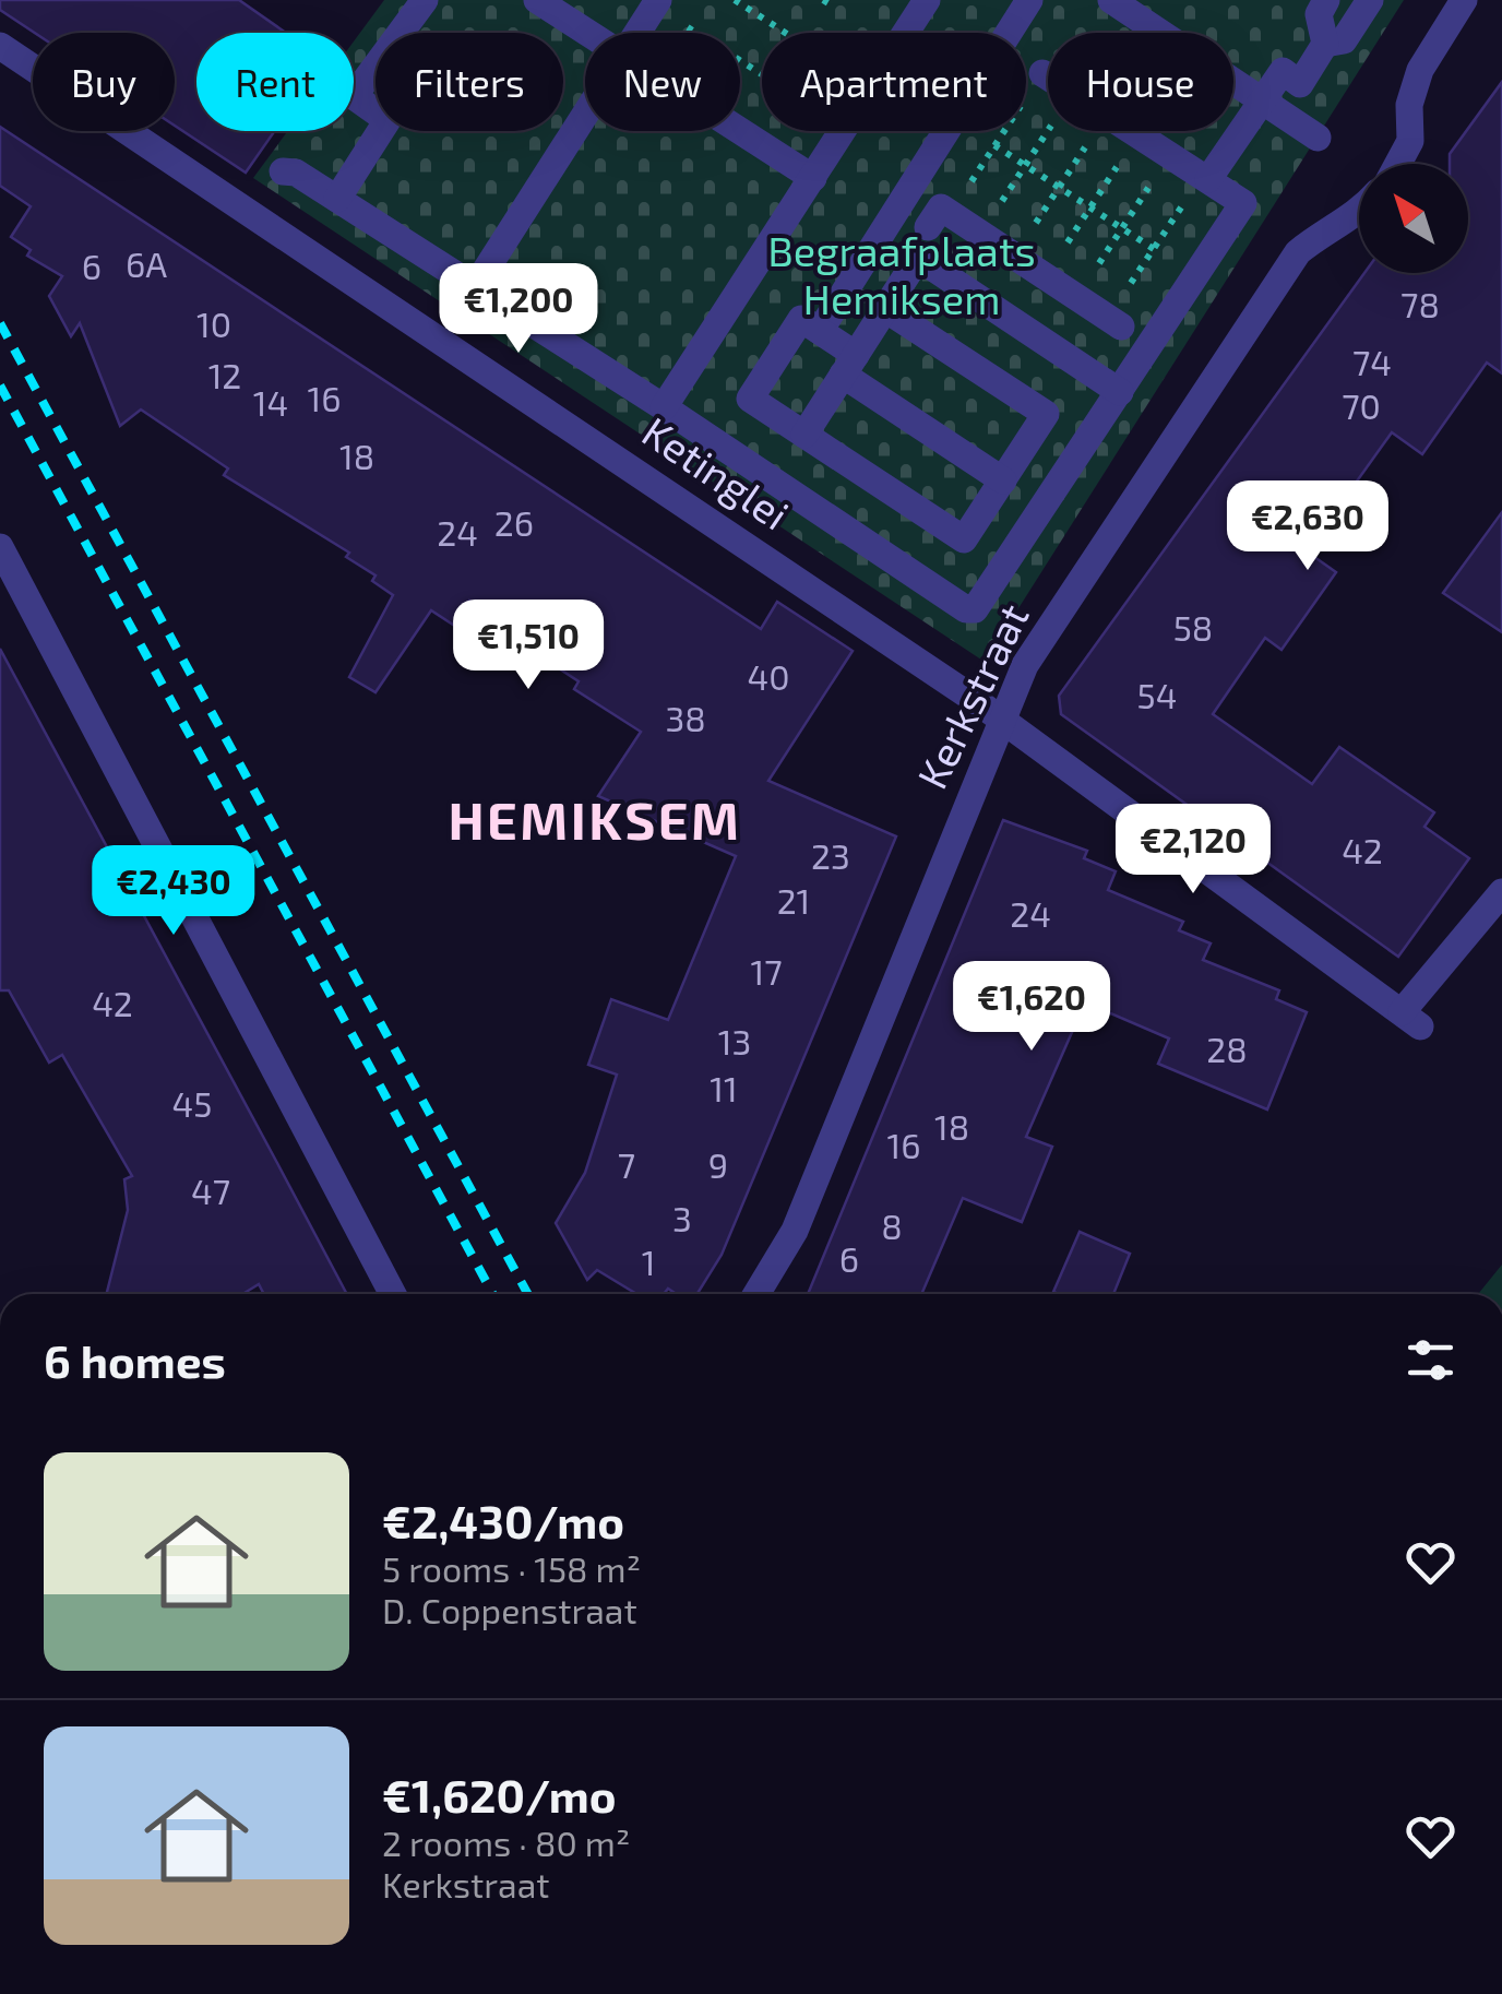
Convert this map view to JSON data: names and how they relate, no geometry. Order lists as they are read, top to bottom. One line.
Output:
{"streets":{"street":["Ketinglei","Kerkstraat"]},"crossings":[["Ketinglei","Kerkstraat"]],"districts":["HEMIKSEM"],"parks":["Begraafplaats Hemiksem"],"house_numbers":["6A","6","78","10","74","12","16","14","70","18","26","24","58","40","54","38","42","23","21","24","17","42","13","28","11","45","18","16","7","9","47","3","8","6","1"],"north":"top left","page":{"chip":["Buy","Rent","Filters","New","Apartment","House"],"price":["€1,200","€2,630","€1,510","€2,120","€2,430","€1,620"],"heading":"6 homes","list":[{"name":"€2,430/mo","note":"5 rooms · 158 m² · D. Coppenstraat"},{"name":"€1,620/mo","note":"2 rooms · 80 m² · Kerkstraat"}]}}
